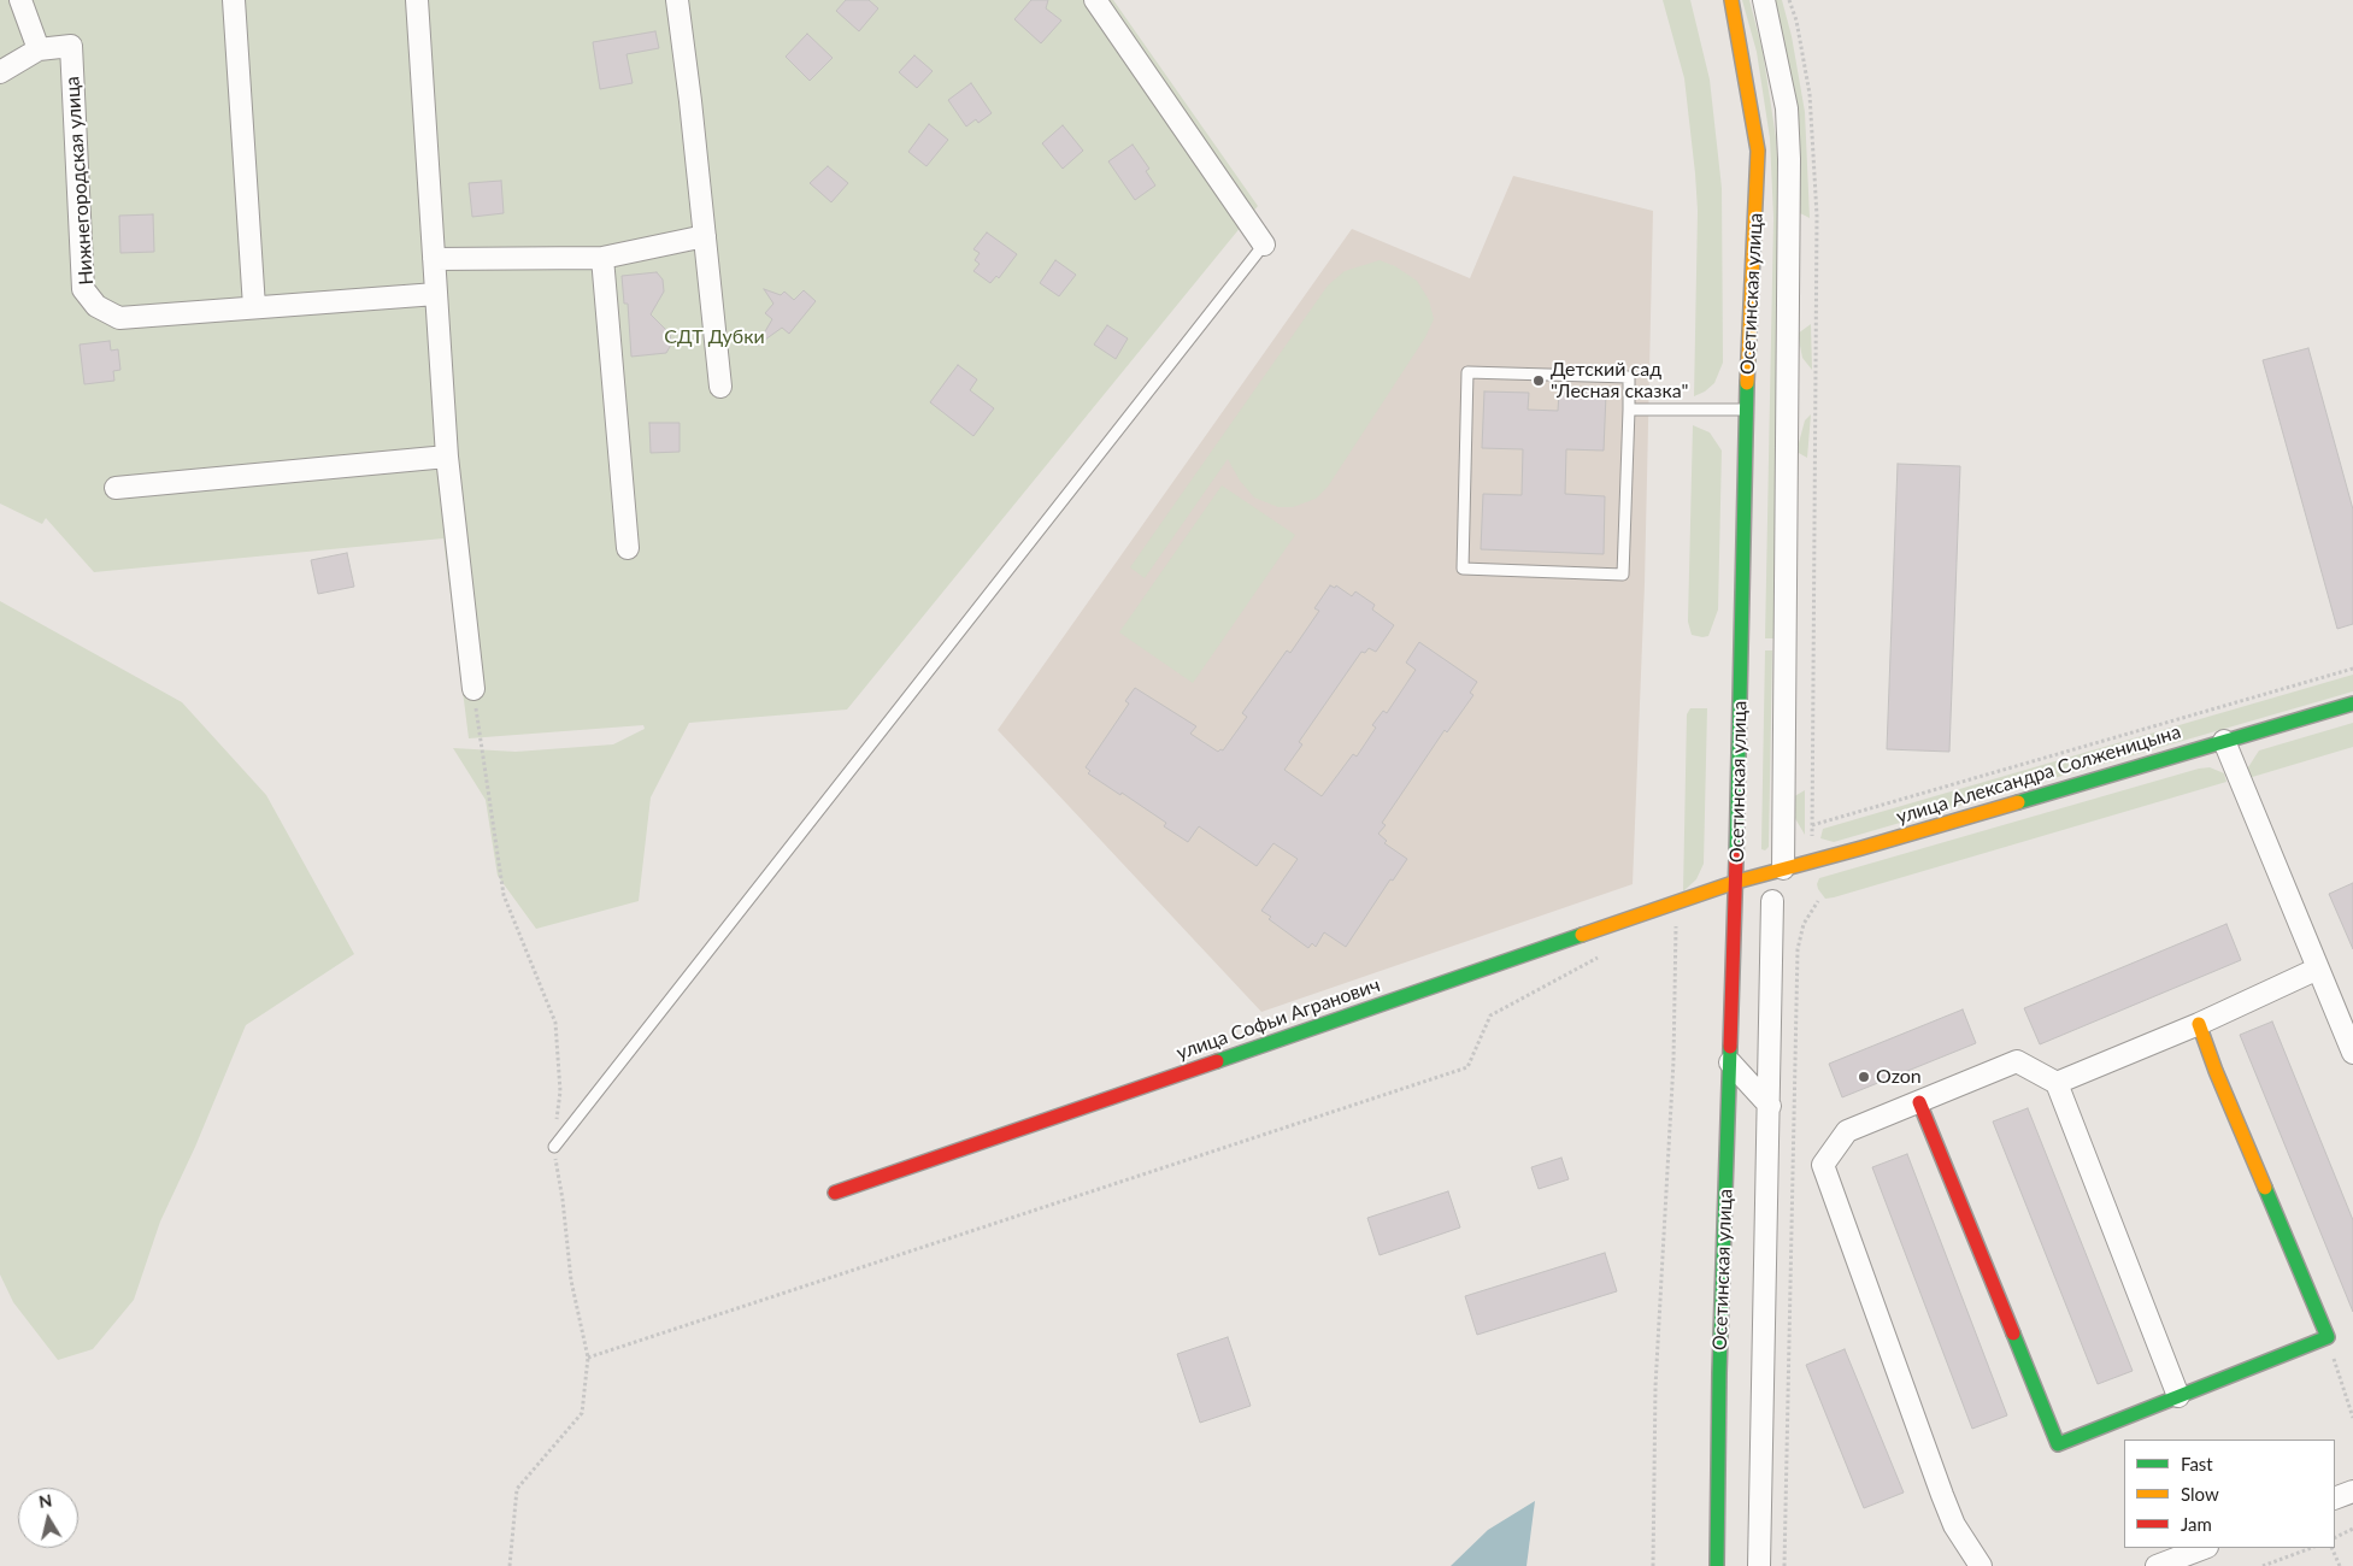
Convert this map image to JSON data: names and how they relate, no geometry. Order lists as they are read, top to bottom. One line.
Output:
{"streets":{"street":["Нижнегородская улица","Осетинская улица","улица Александра Солженицына","улица Софьи Агранович"]},"crossings":[["Осетинская улица","улица Александра Солженицына"],["Осетинская улица","улица Софьи Агранович"],["улица Александра Солженицына","улица Софьи Агранович"]],"parks":["СДТ Дубки"],"places":["Детский сад \"Лесная сказка\"","Ozon"],"legend":["Fast","Slow","Jam"],"north":"top"}
